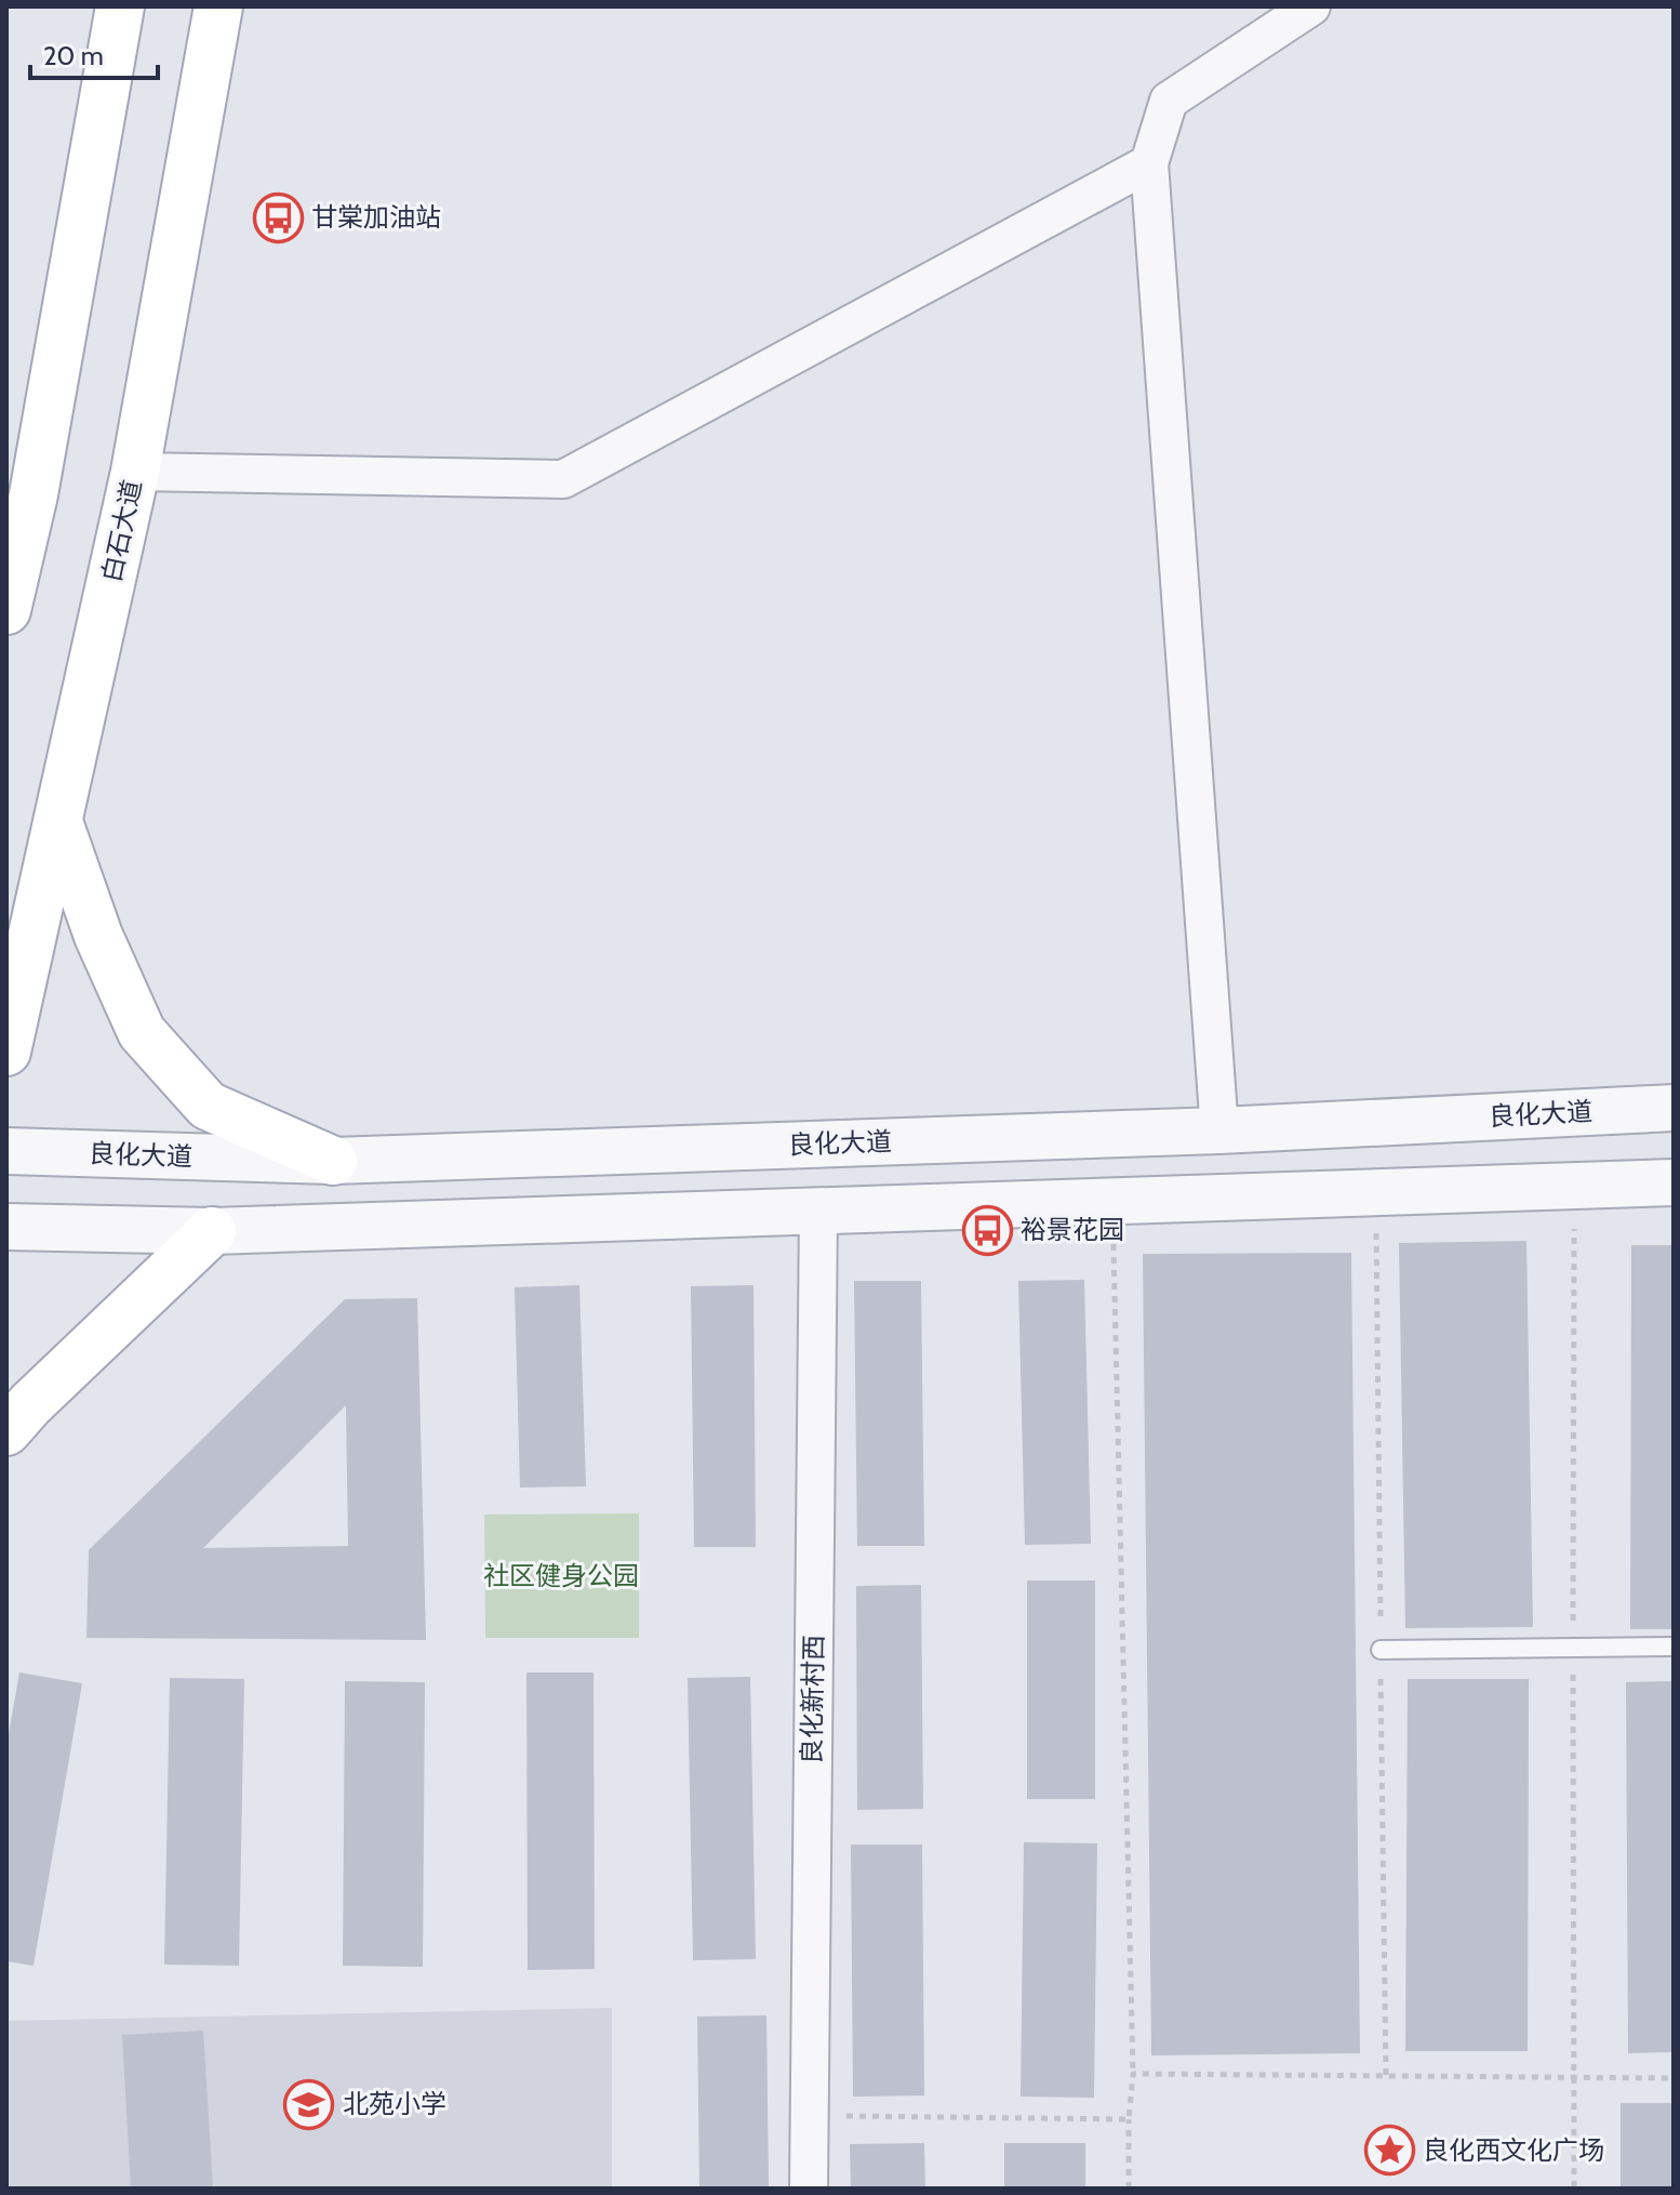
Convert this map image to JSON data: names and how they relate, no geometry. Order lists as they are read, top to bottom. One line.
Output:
{"streets":{"main road":["白石大道"],"street":["良化大道","良化新村西"]},"parks":["社区健身公园"],"places":{"bus stop":["甘棠加油站","裕景花园"],"school or university":["北苑小学"],"place":["良化西文化广场"]},"scale_bar":"20 m"}
